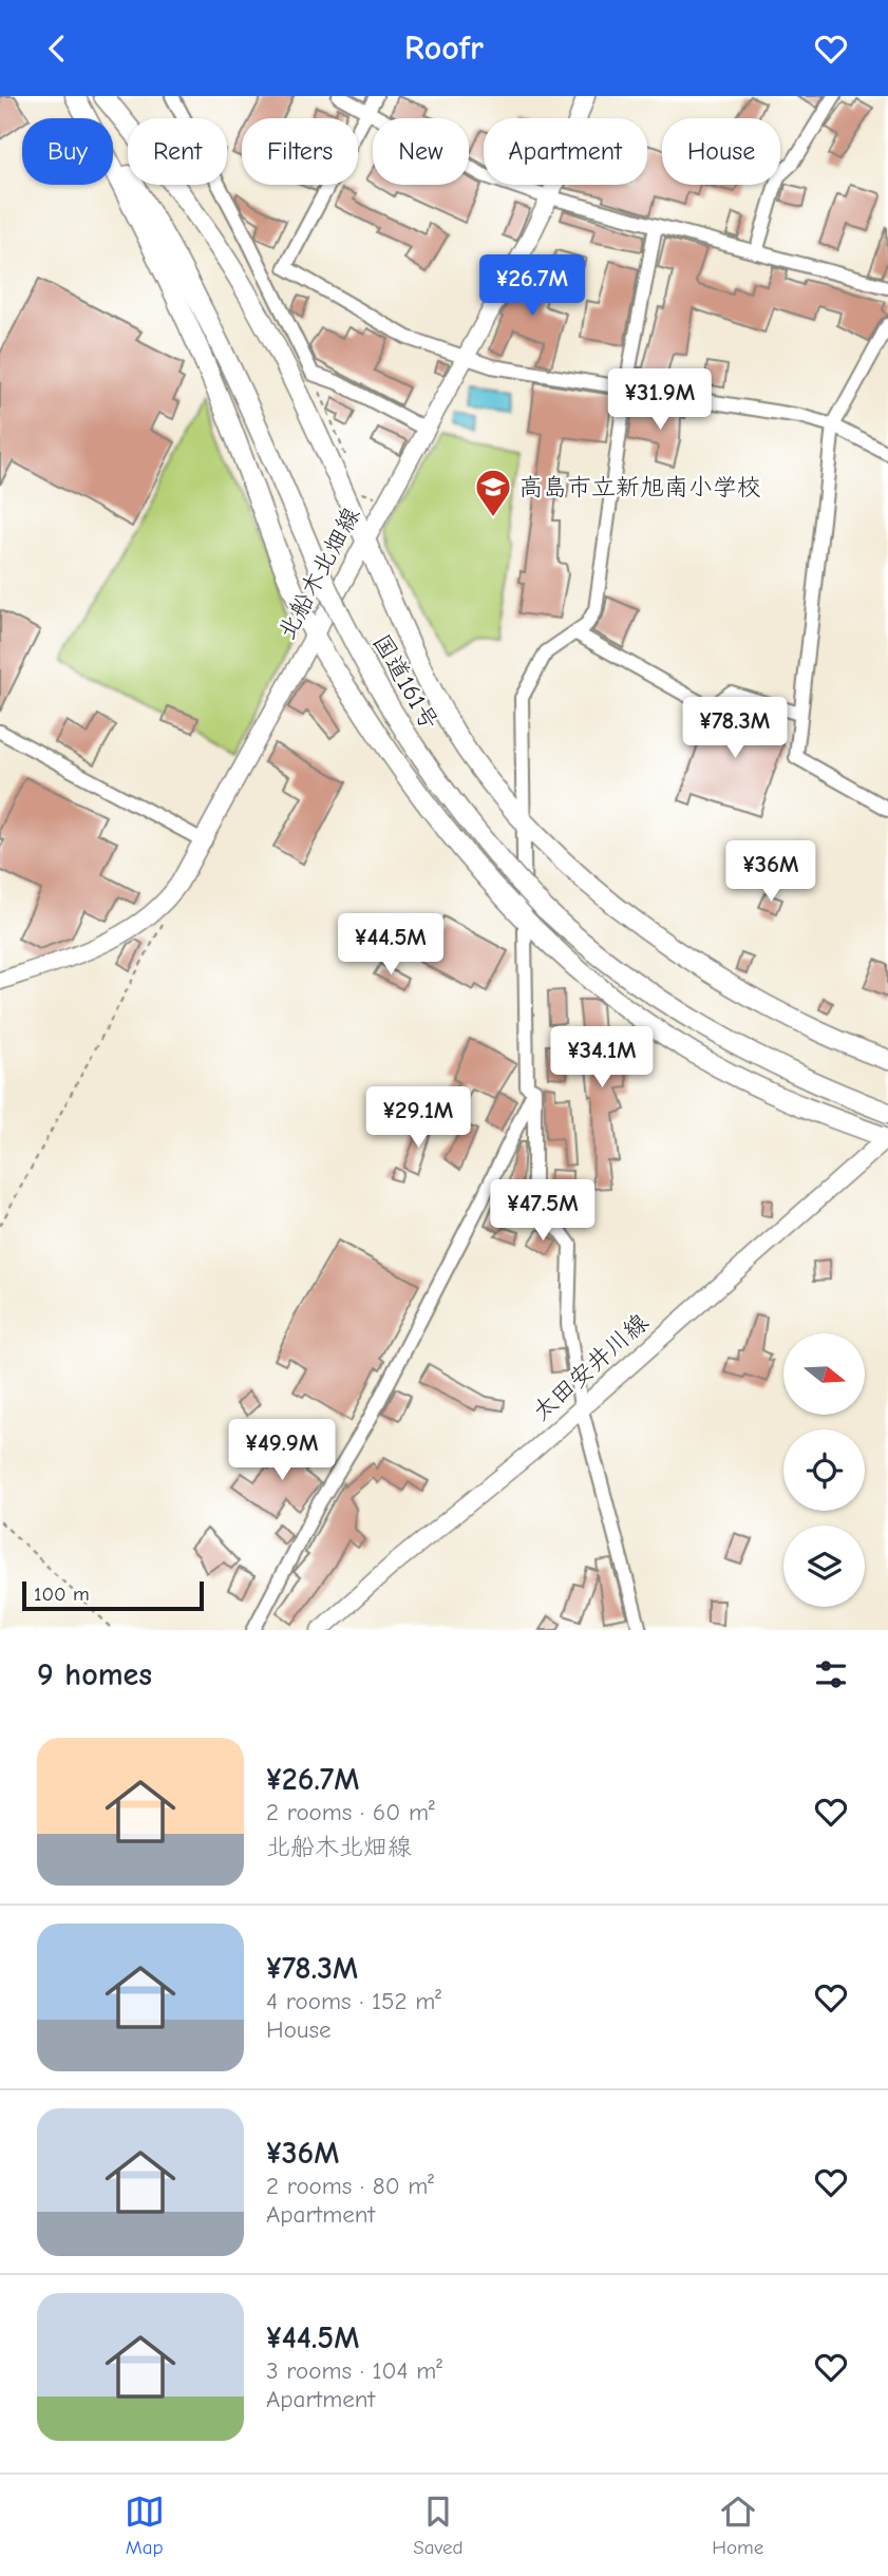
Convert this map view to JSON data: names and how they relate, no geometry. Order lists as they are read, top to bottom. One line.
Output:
{"streets":{"highway":["国道161号"],"main road":["北船木北畑線","太田安井川線"]},"places":{"school or university":["高島市立新旭南小学校"]},"scale_bar":"100 m","north":"right","page":{"header":"Roofr","chip":["Buy","Rent","Filters","New","Apartment","House"],"price":["¥26.7M","¥31.9M","¥78.3M","¥36M","¥44.5M","¥34.1M","¥29.1M","¥47.5M","¥49.9M"],"scale":"100 m","heading":"9 homes","list":[{"name":"¥26.7M","note":"2 rooms · 60 m² · 北船木北畑線"},{"name":"¥78.3M","note":"4 rooms · 152 m² · House"},{"name":"¥36M","note":"2 rooms · 80 m² · Apartment"},{"name":"¥44.5M","note":"3 rooms · 104 m² · Apartment"}],"tabs":["Map","Saved","Home"]}}
